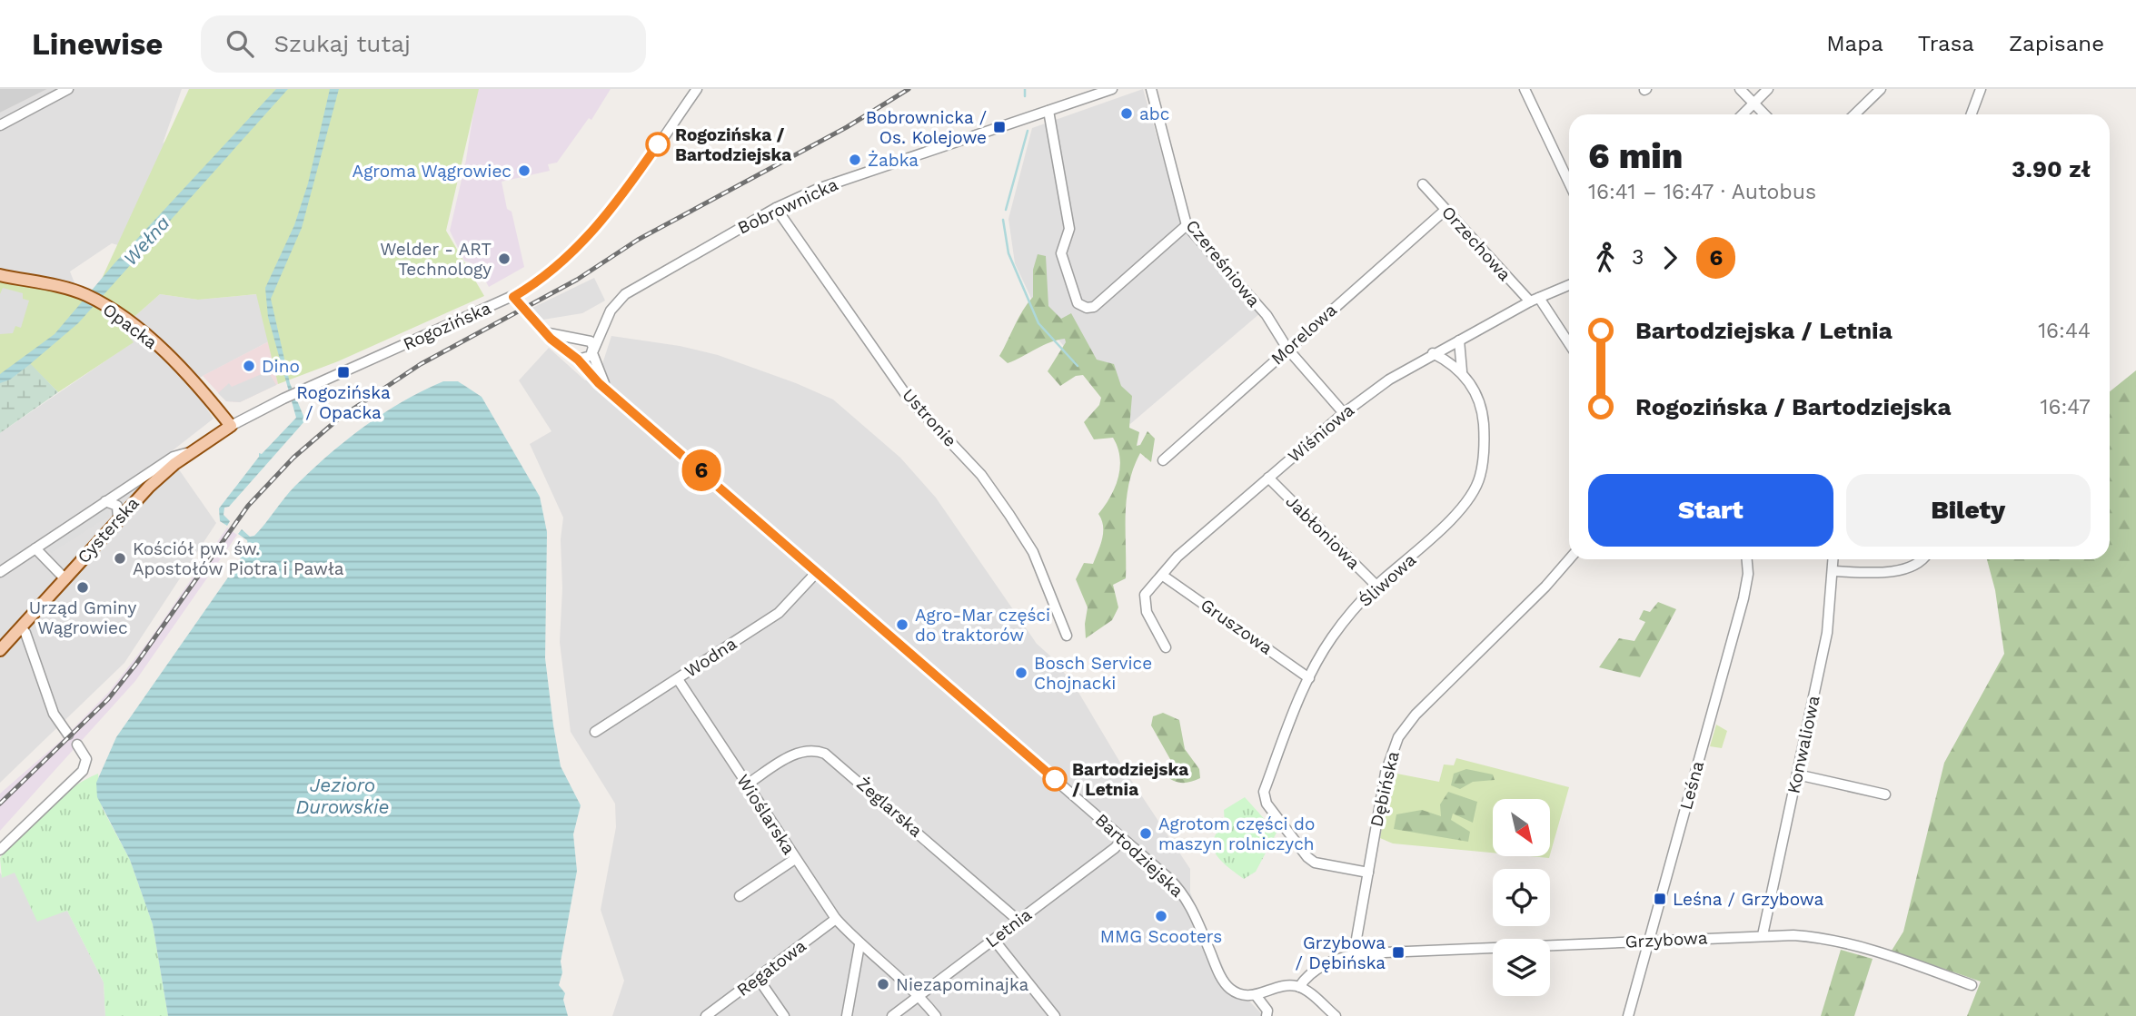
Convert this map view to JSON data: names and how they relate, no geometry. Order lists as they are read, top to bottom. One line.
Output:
{"streets":{"main road":["Opacka","Cysterska"],"street":["Bobrownicka","Orzechowa","Czereśniowa","Rogozińska","Morelowa","Ustronie","Wiśniowa","Jabłoniowa","Śliwowa","Gruszowa","Wodna","Konwaliowa","Leśna","Dębińska","Żeglarska","Wioślarska","Bartodziejska","Letnia","Grzybowa","Regatowa"]},"crossings":[["Bobrownicka","Ustronie"],["Bobrownicka","Bartodziejska"],["Orzechowa","Morelowa"],["Orzechowa","Wiśniowa"],["Czereśniowa","Morelowa"],["Czereśniowa","Wiśniowa"],["Opacka","Rogozińska"],["Opacka","Cysterska"],["Rogozińska","Cysterska"],["Rogozińska","Bartodziejska"],["Wiśniowa","Jabłoniowa"],["Wiśniowa","Śliwowa"],["Wiśniowa","Gruszowa"],["Jabłoniowa","Śliwowa"],["Śliwowa","Gruszowa"],["Śliwowa","Dębińska"],["Wodna","Wioślarska"],["Wodna","Bartodziejska"],["Konwaliowa","Grzybowa"],["Leśna","Grzybowa"],["Dębińska","Grzybowa"],["Żeglarska","Wioślarska"],["Żeglarska","Letnia"],["Wioślarska","Letnia"],["Wioślarska","Regatowa"],["Bartodziejska","Letnia"]],"water":["Wełna","Jezioro Durowskie"],"places":{"other":["abc","Rogozińska / Bartodziejska","Żabka","Agroma Wągrowiec","Welder - ART Technology","Dino","Kościół pw. św. Apostołów Piotra i Pawła","Urząd Gminy Wągrowiec","Agro-Mar części do traktorów","Bosch Service Chojnacki","Bartodziejska / Letnia","Agrotom części do maszyn rolniczych","MMG Scooters","Niezapominajka"],"transit":["Bobrownicka / Os. Kolejowe","Rogozińska / Opacka","Leśna / Grzybowa","Grzybowa / Dębińska"]},"lines":["bus line 6"],"north":"bottom right","page":{"header":"Linewise","search":"Szukaj tutaj","nav":["Mapa","Trasa","Zapisane"],"on_map":"6","heading":["6 min","16:41 – 16:47 · Autobus","3.90 zł"],"legs":["3","6"],"list":[{"name":"Bartodziejska / Letnia","value":"16:44"},{"name":"Rogozińska / Bartodziejska","value":"16:47"}],"buttons":["Start","Bilety"]}}
